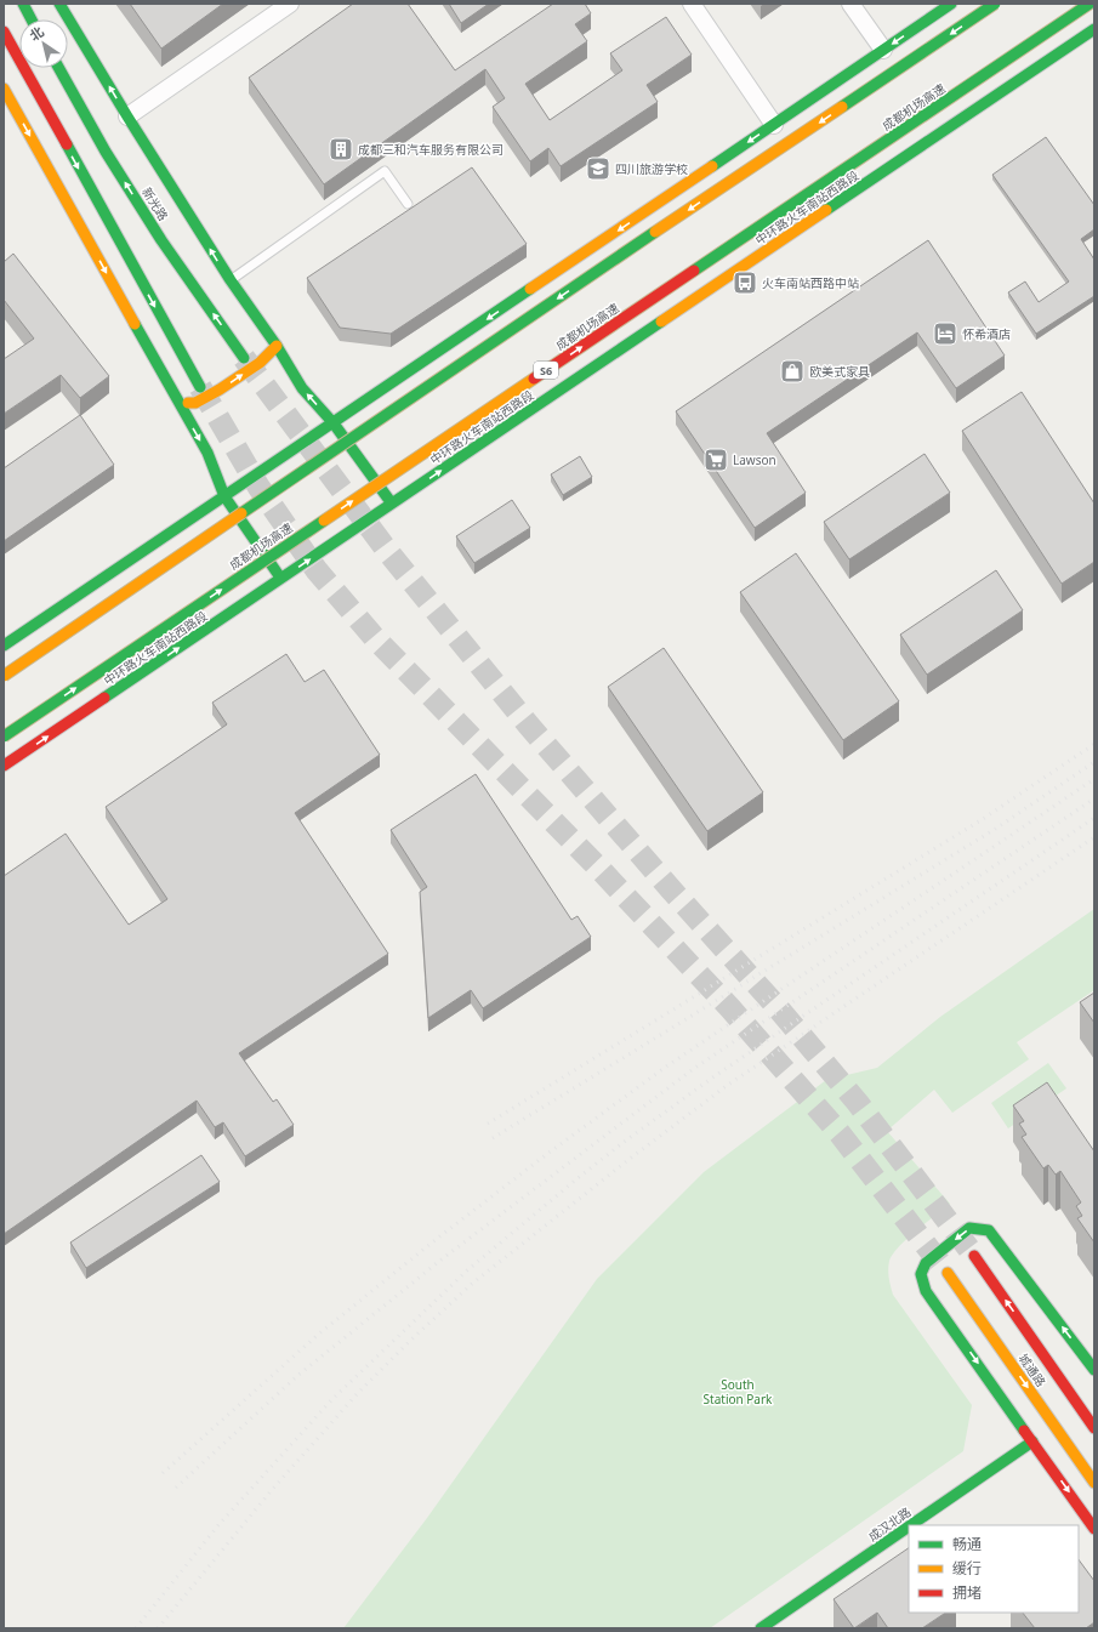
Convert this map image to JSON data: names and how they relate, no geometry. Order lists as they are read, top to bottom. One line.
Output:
{"streets":{"main road":["成都机场高速","新光路","中环路火车南站西路段","S6","城通路","成汉北路"]},"parks":["South Station Park"],"places":{"building":["成都三和汽车服务有限公司"],"school or university":["四川旅游学校"],"bus stop":["火车南站西路中站"],"hotel":["怀希酒店"],"shop":["欧美式家具"],"supermarket":["Lawson"]},"legend":["畅通","缓行","拥堵"],"north":"top left"}
